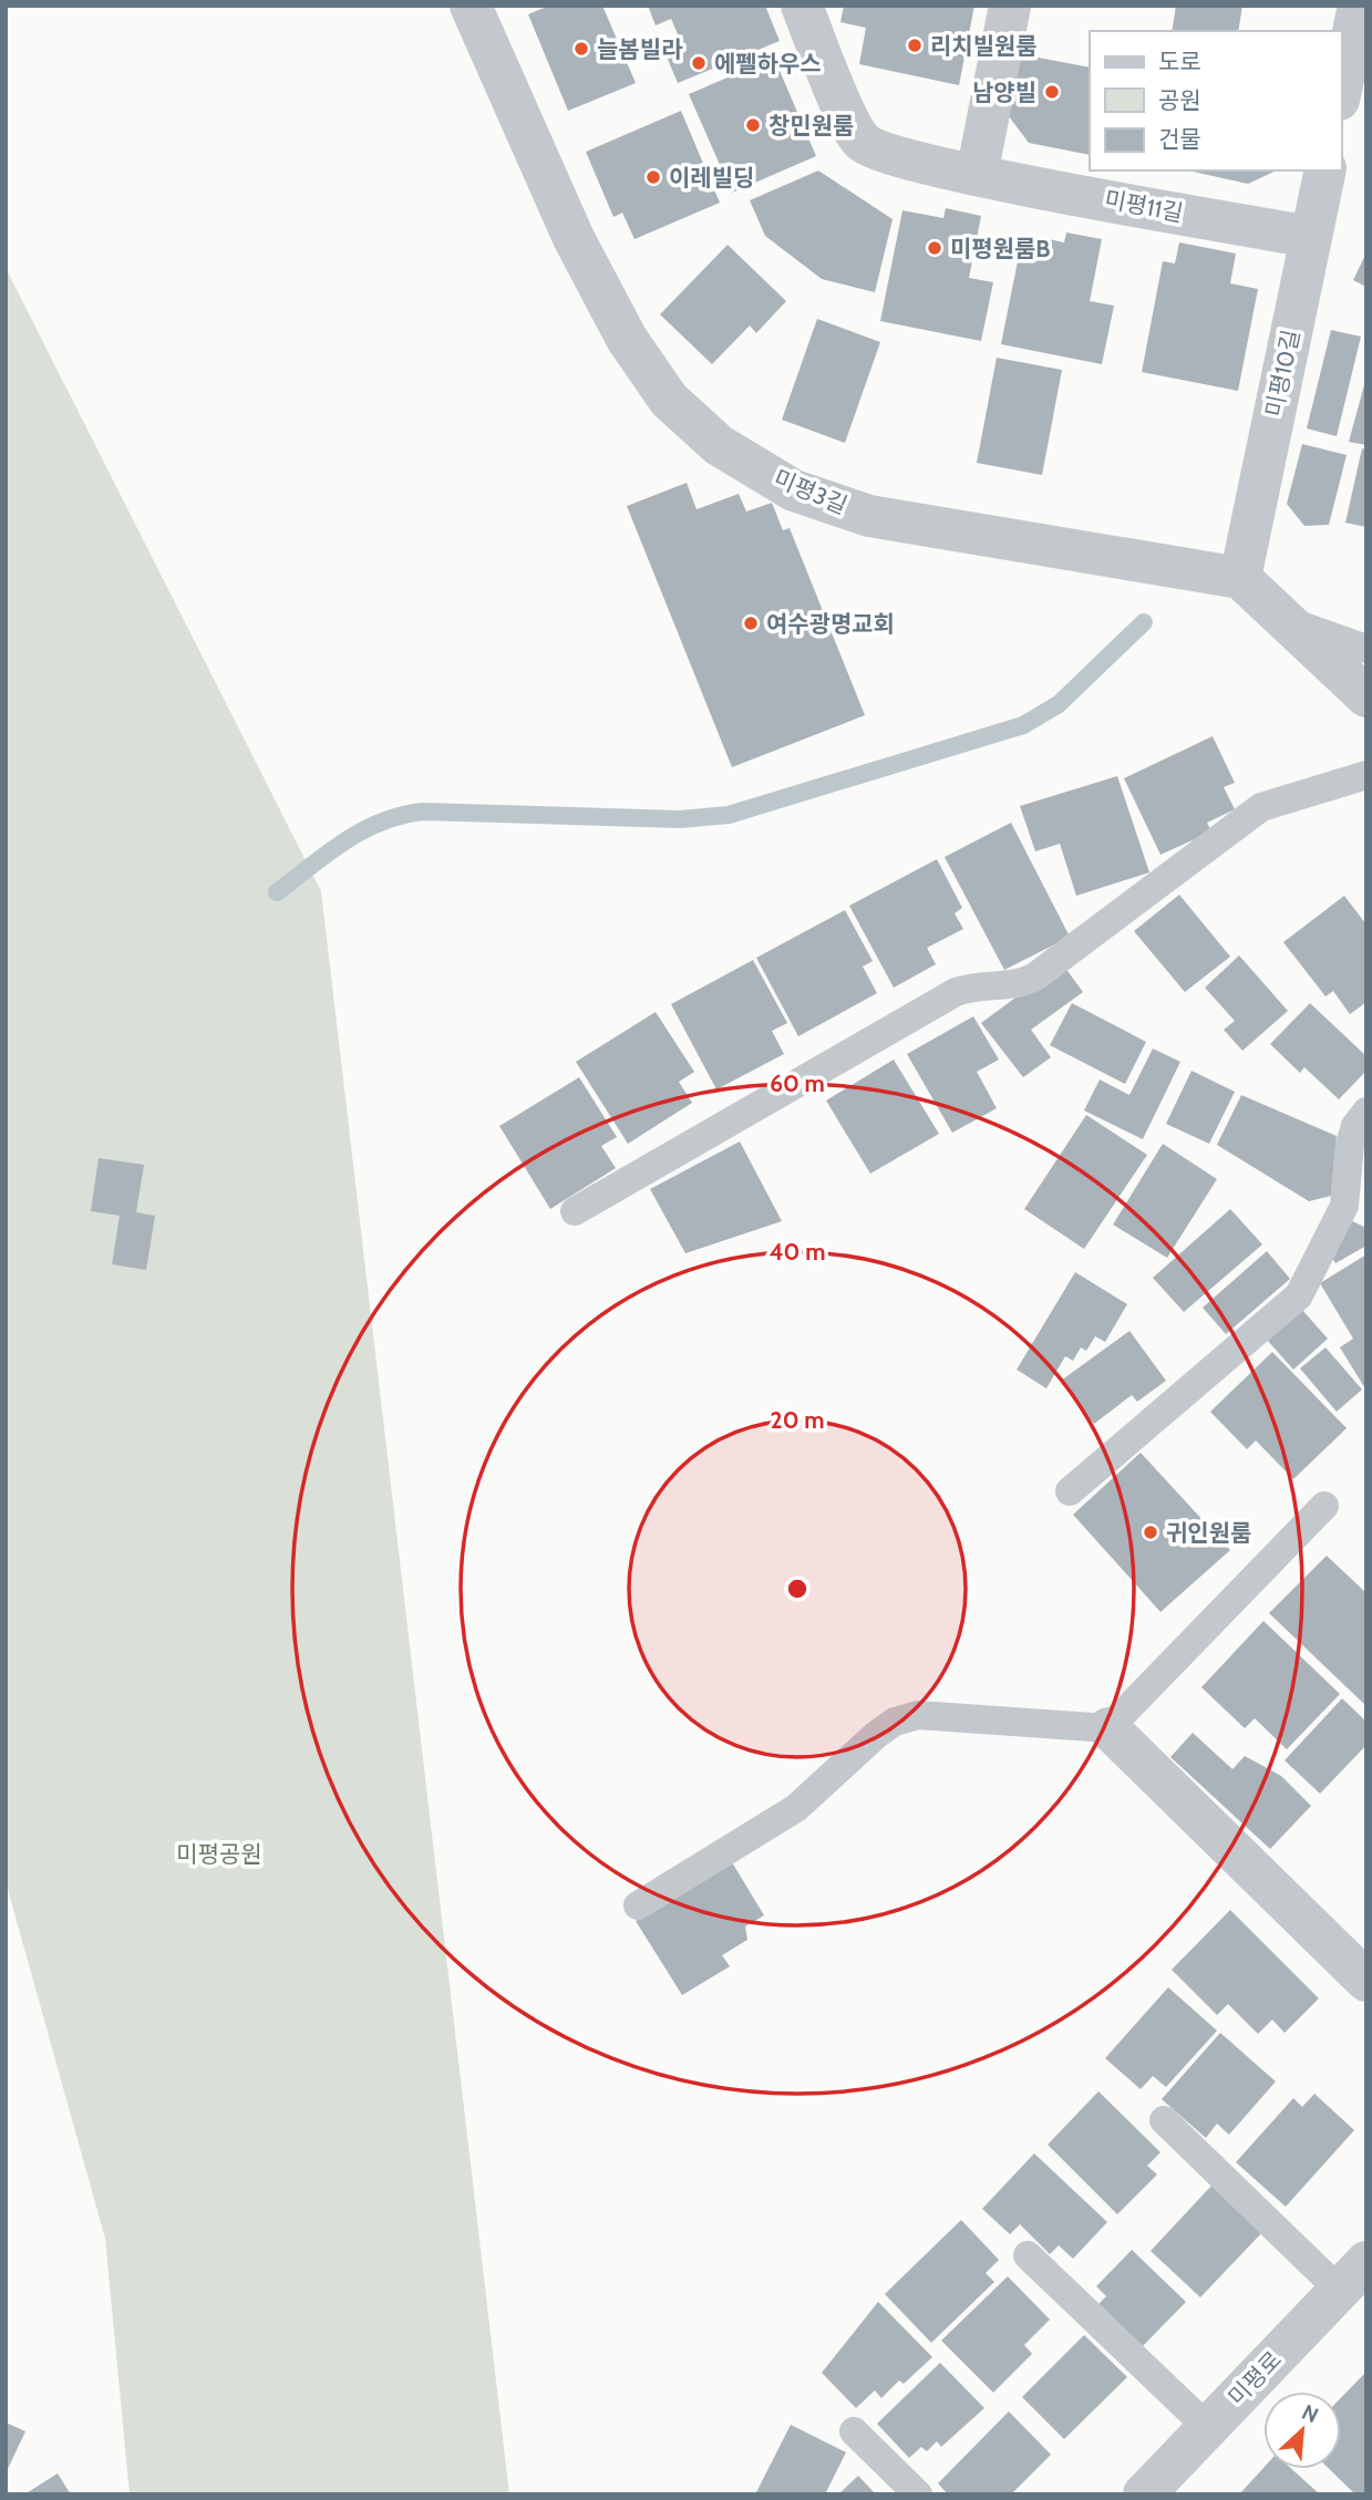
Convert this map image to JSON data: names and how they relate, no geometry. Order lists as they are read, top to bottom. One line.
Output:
{"streets":{"street":["미평11길","미평10길","미평3길","미평로"]},"crossings":[["미평11길","미평10길"],["미평10길","미평3길"]],"parks":["미평공원"],"places":["리치빌원룸","늘봄빌라","에펠하우스","남양빌","창민원룸","이레빌딩","미평원룸B","여수광명교회","귀인원룸"],"legend":["도로","공원","건물"],"north":"top right","rings":["60 m","40 m","20 m"]}
